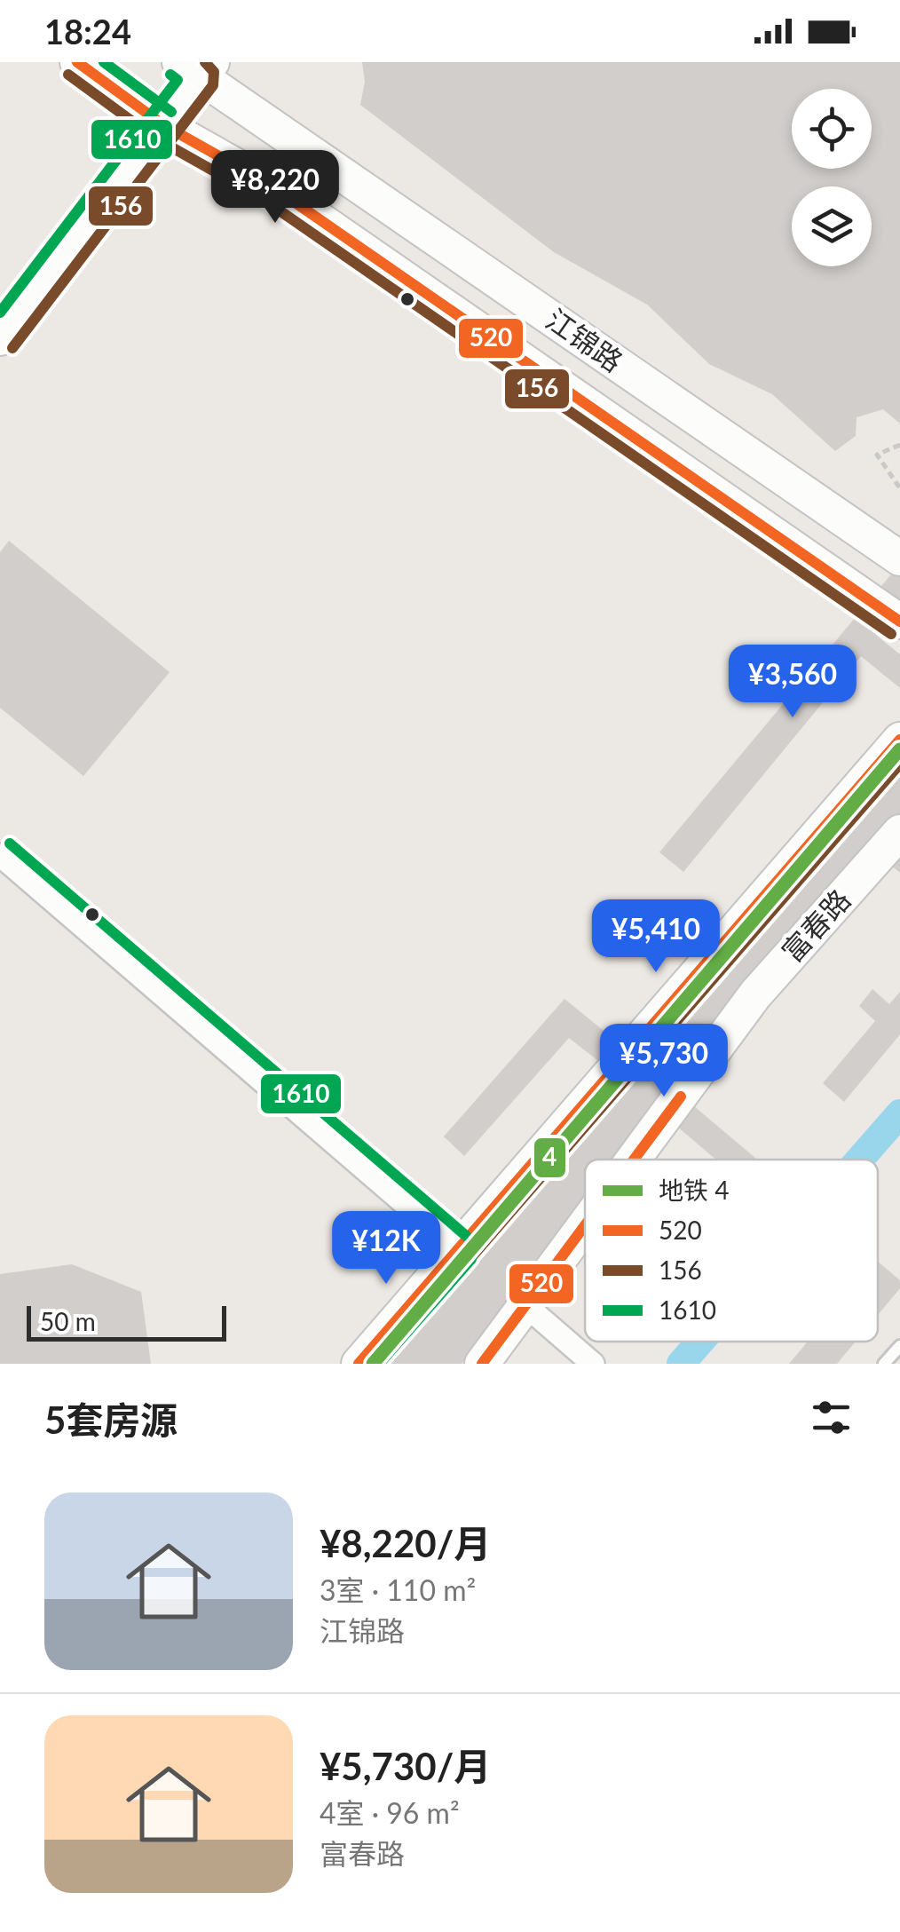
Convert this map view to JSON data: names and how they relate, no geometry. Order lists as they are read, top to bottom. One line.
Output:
{"streets":{"street":["江锦路","富春路"]},"lines":["transit line 520","transit line 156","transit line 1610","metro line 4"],"legend":["地铁 4","520","156","1610"],"scale_bar":"50 m","page":{"status":"18:24","price":["¥8,220","¥3,560","¥5,410","¥5,730","¥12K"],"scale":"50 m","heading":"5套房源","list":[{"name":"¥8,220/月","note":"3室 · 110 m² · 江锦路"},{"name":"¥5,730/月","note":"4室 · 96 m² · 富春路"}]}}
